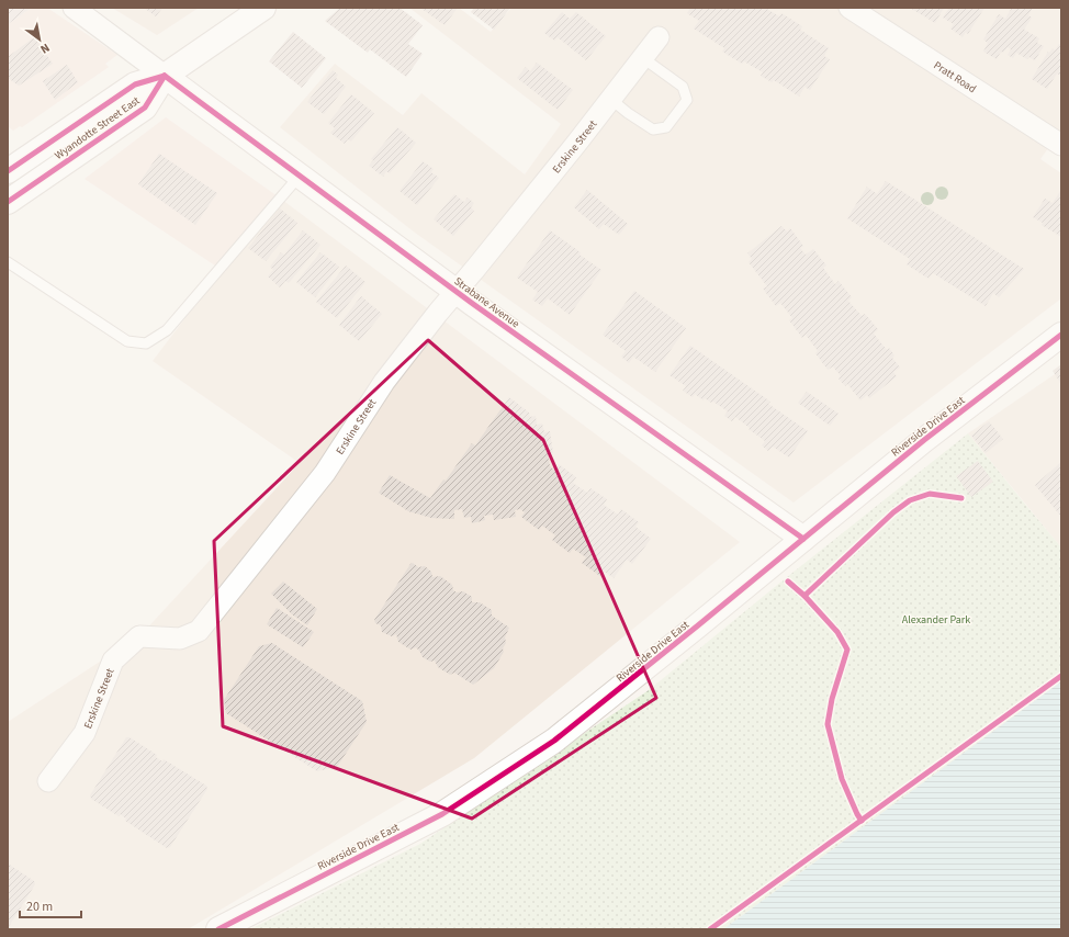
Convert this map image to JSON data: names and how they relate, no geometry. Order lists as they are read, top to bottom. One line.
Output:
{"streets":{"main road":["Wyandotte Street East","Strabane Avenue","Riverside Drive East"],"street":["Pratt Road","Erskine Street"]},"crossings":[["Wyandotte Street East","Strabane Avenue"],["Erskine Street","Strabane Avenue"],["Strabane Avenue","Riverside Drive East"]],"parks":["Alexander Park"],"scale_bar":"20 m","north":"bottom right"}
